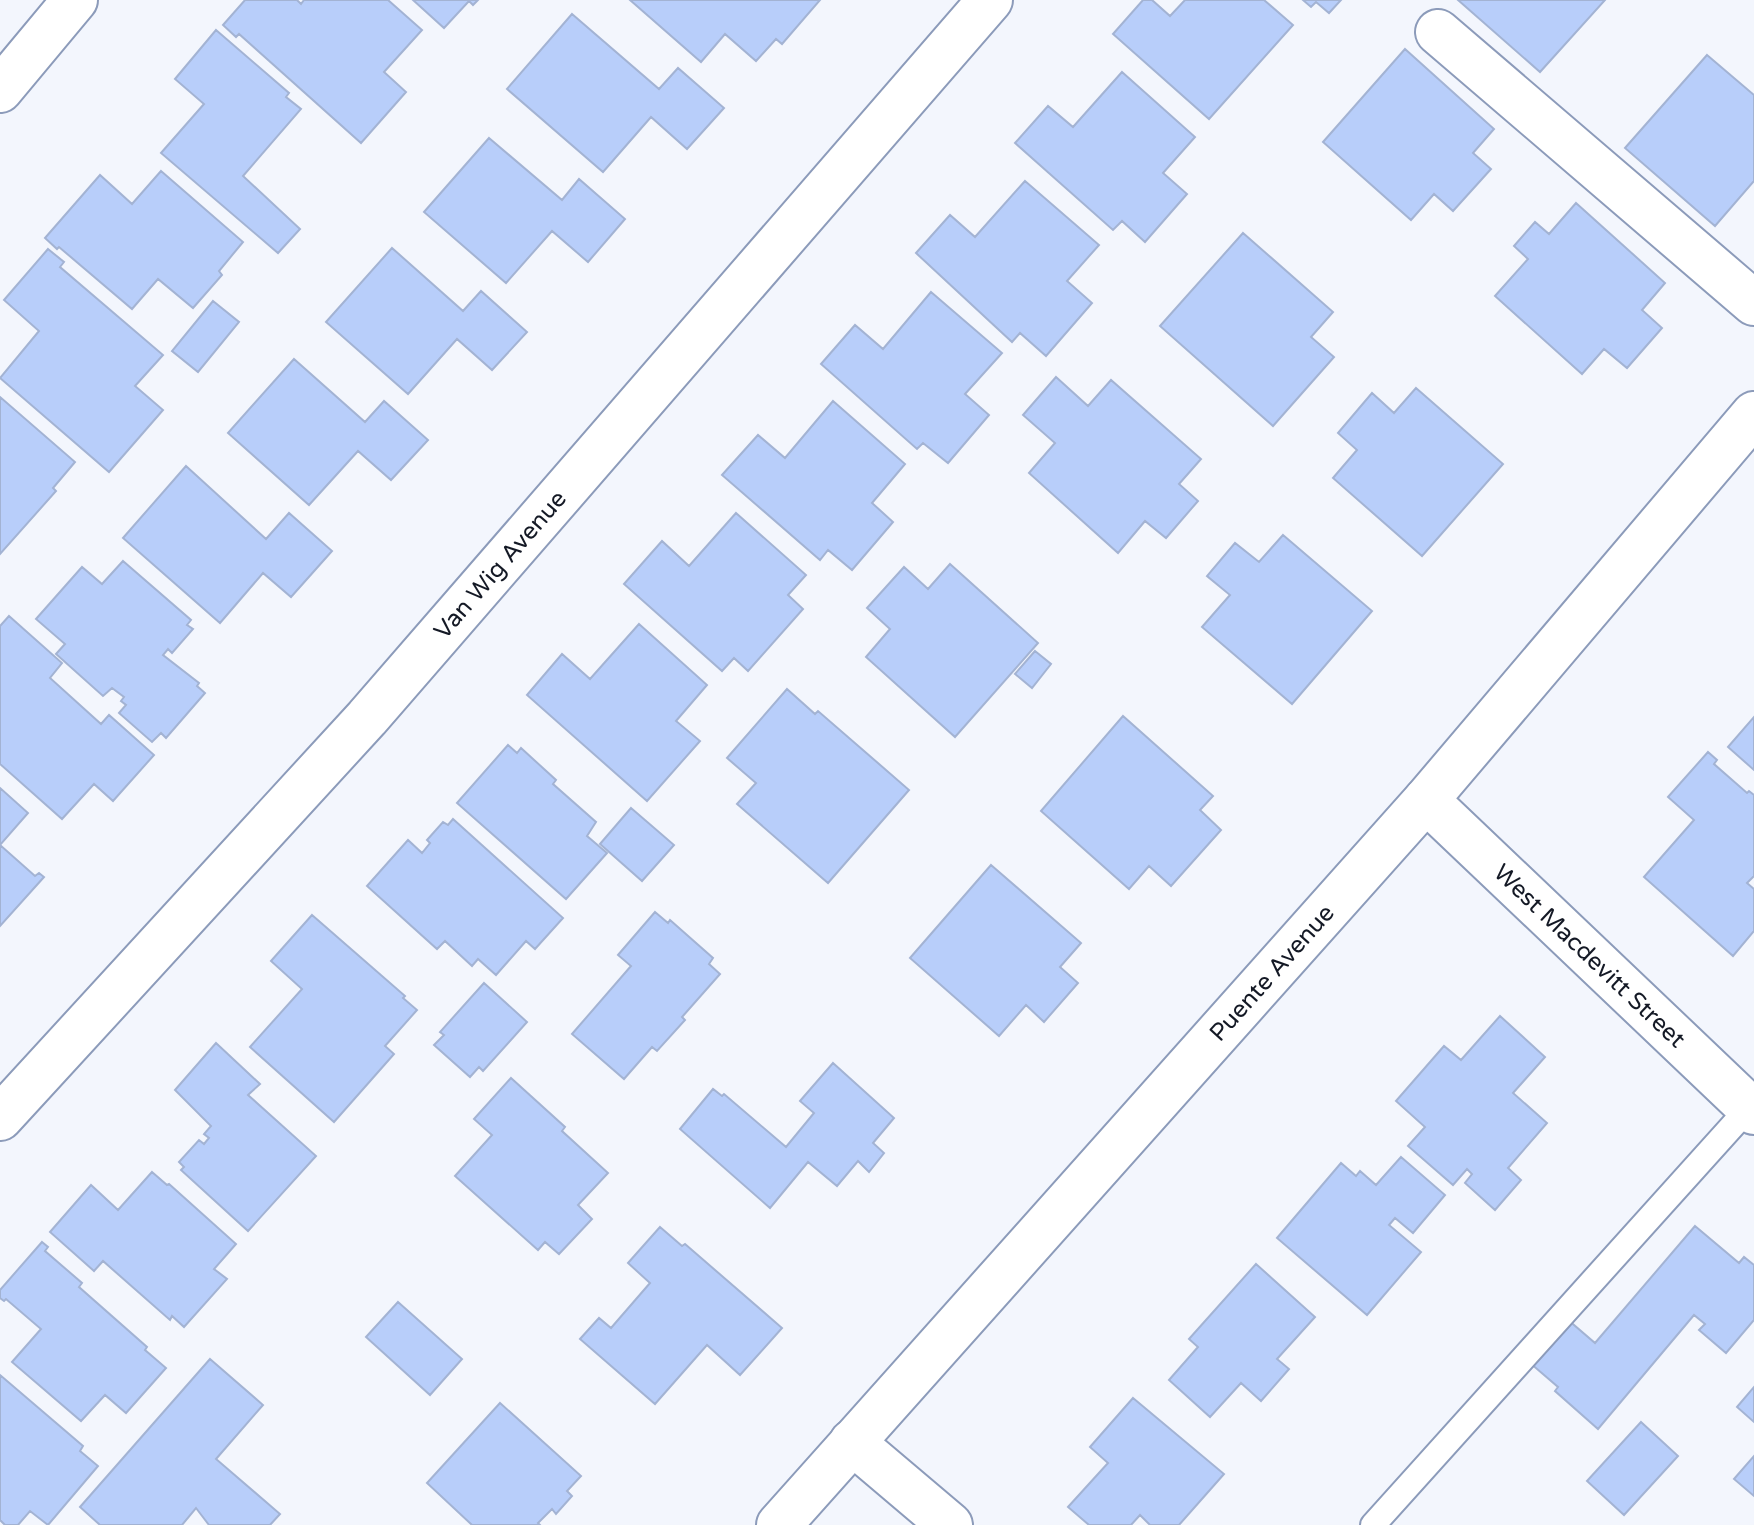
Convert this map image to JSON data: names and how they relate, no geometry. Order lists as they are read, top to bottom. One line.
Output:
{"streets":{"street":["Van Wig Avenue","West Macdevitt Street","Puente Avenue"]},"crossings":[["West Macdevitt Street","Puente Avenue"]]}
